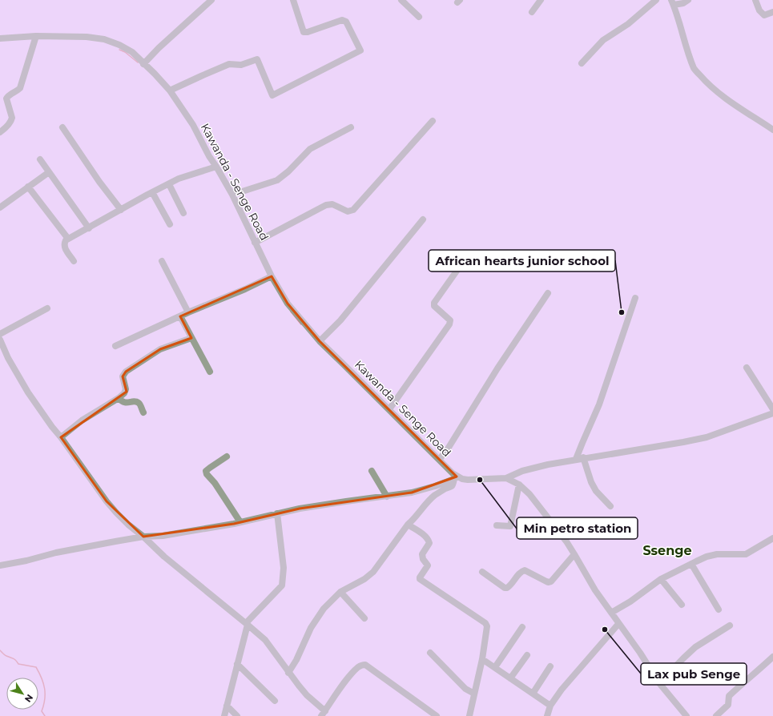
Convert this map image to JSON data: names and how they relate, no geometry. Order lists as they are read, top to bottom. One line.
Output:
{"streets":{"street":["Kawanda - Senge Road"]},"districts":["Ssenge"],"places":["African hearts junior school","Min petro station","Lax pub Senge"],"north":"bottom right"}
